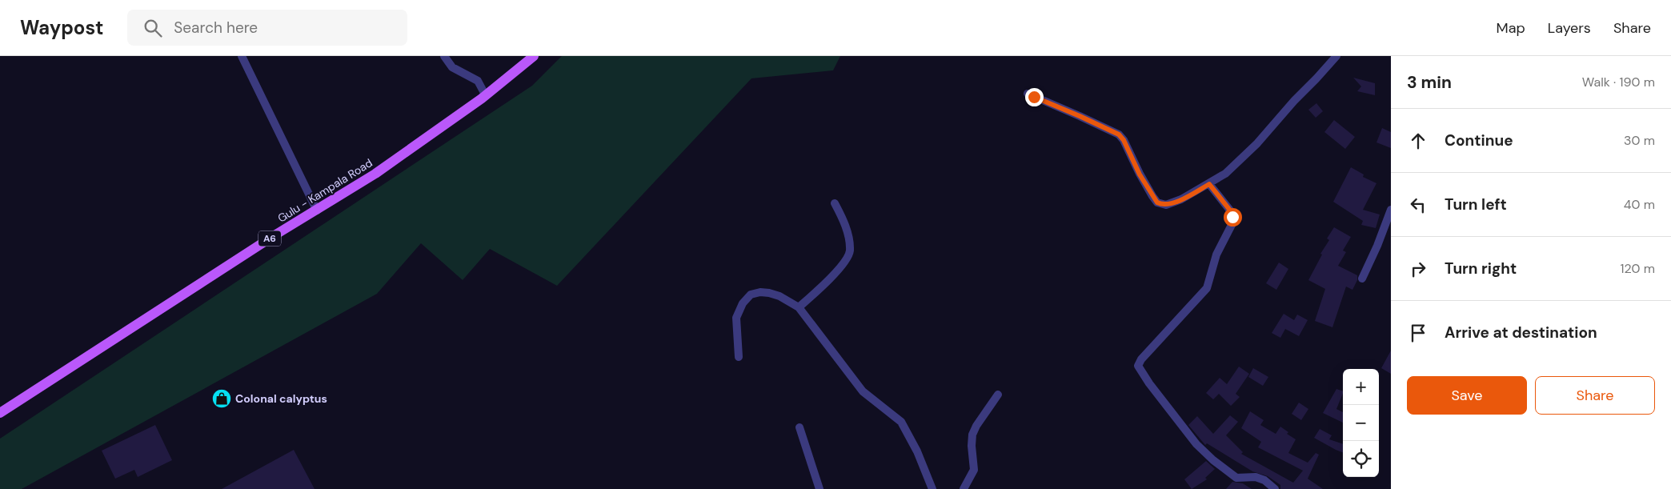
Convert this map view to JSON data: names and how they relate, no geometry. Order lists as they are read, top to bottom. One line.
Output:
{"streets":{"main road":["Gulu - Kampala Road","A6"]},"places":{"shop":["Colonal calyptus"]},"page":{"header":"Waypost","search":"Search here","nav":["Map","Layers","Share"],"heading":["3 min","Walk · 190 m"],"list":[["Continue","30 m"],["Turn left","40 m"],["Turn right","120 m"],"Arrive at destination"],"buttons":["Save","Share"],"map_buttons":["+","−"]}}
